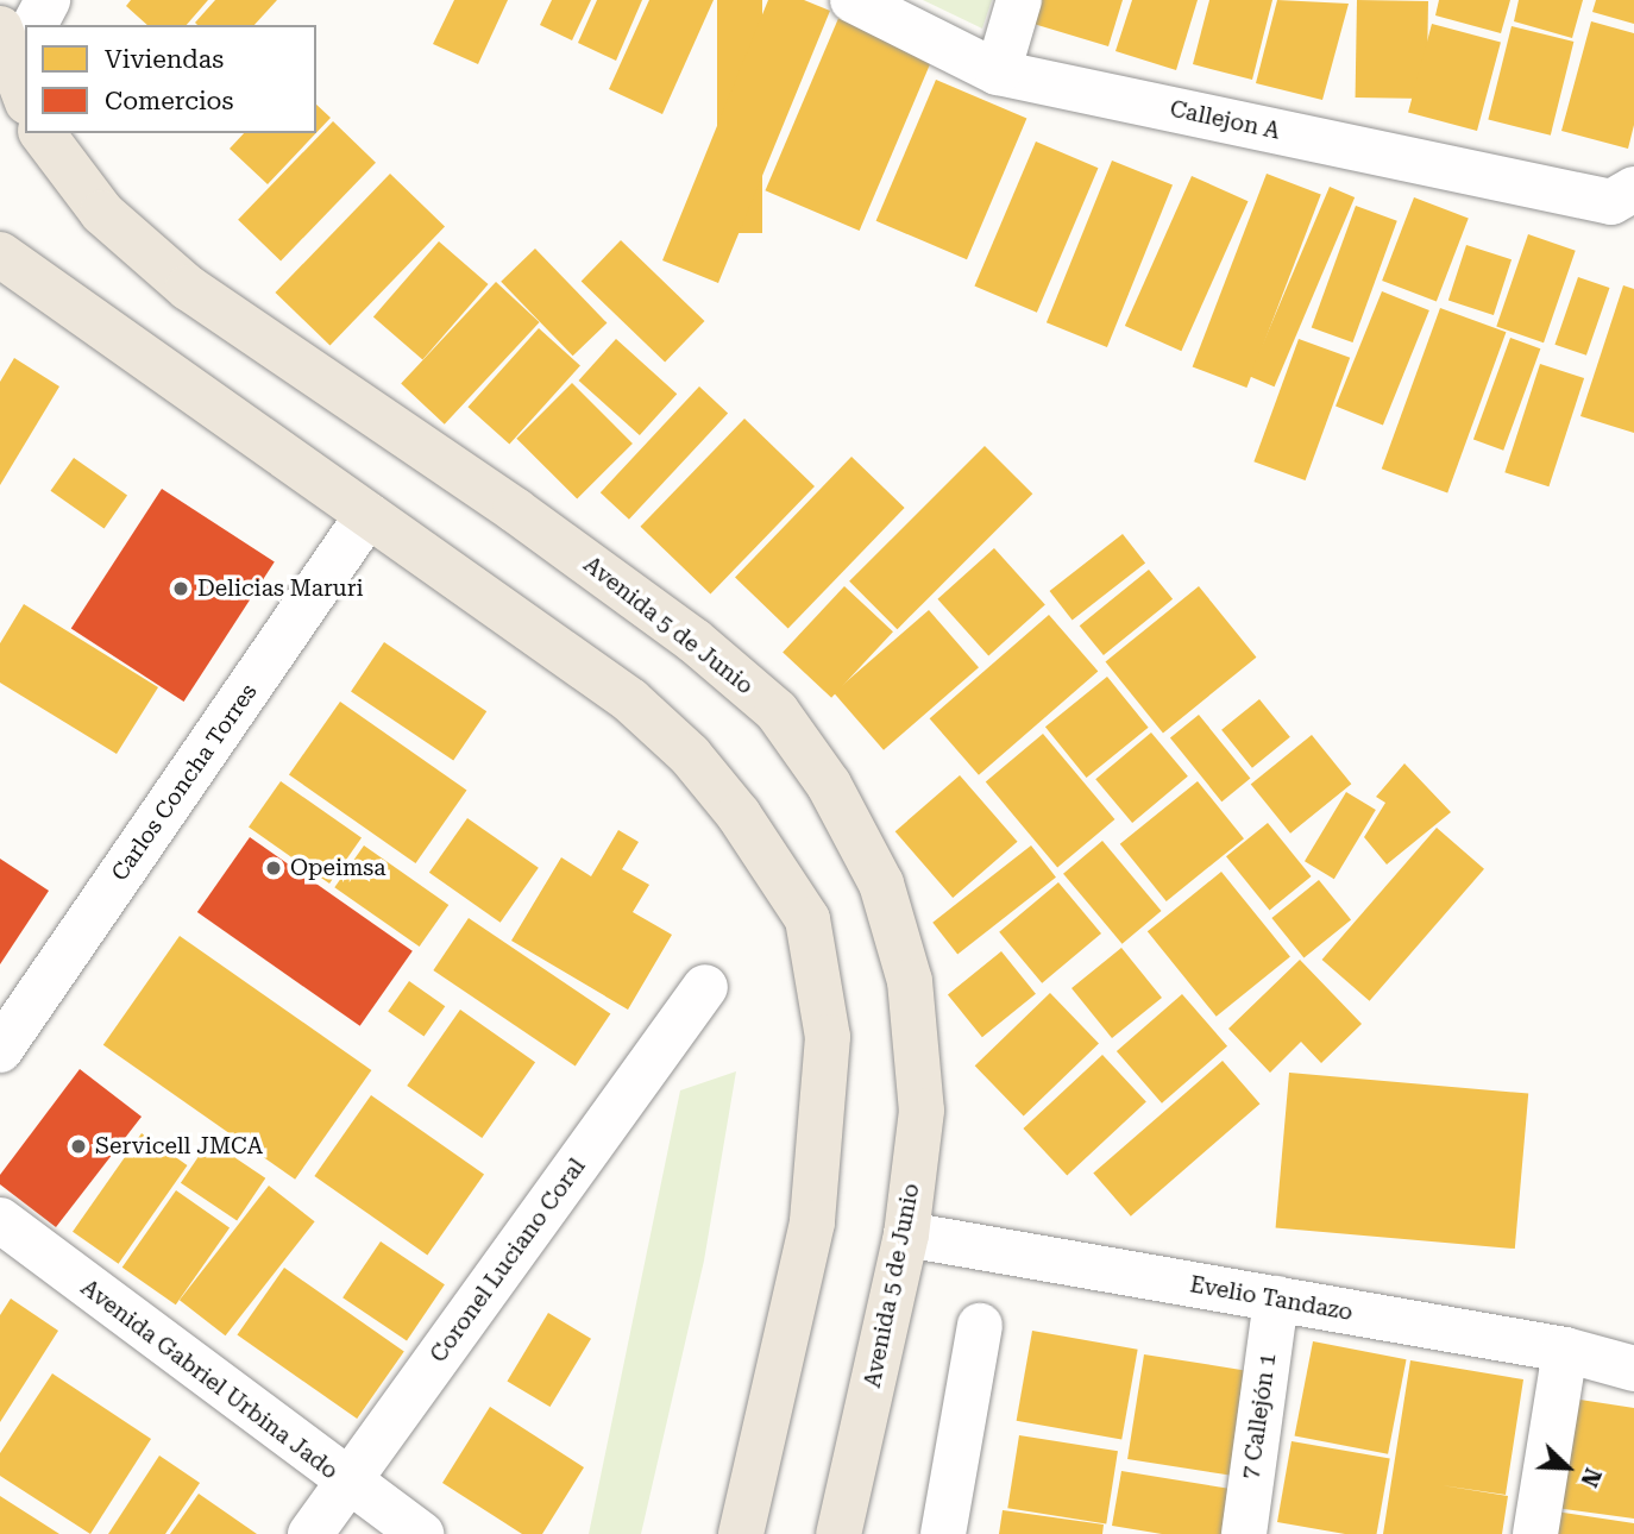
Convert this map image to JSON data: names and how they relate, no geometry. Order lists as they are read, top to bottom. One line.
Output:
{"streets":{"main road":["Avenida 5 de Junio"],"street":["Callejon A","Carlos Concha Torres","Coronel Luciano Coral","Evelio Tandazo","Avenida Gabriel Urbina Jado","7 Callejón 1"]},"crossings":[["Avenida 5 de Junio","Evelio Tandazo"],["Coronel Luciano Coral","Avenida Gabriel Urbina Jado"],["Evelio Tandazo","7 Callejón 1"]],"places":["Delicias Maruri","Opeimsa","Servicell JMCA"],"legend":["Viviendas","Comercios"],"north":"bottom right"}
